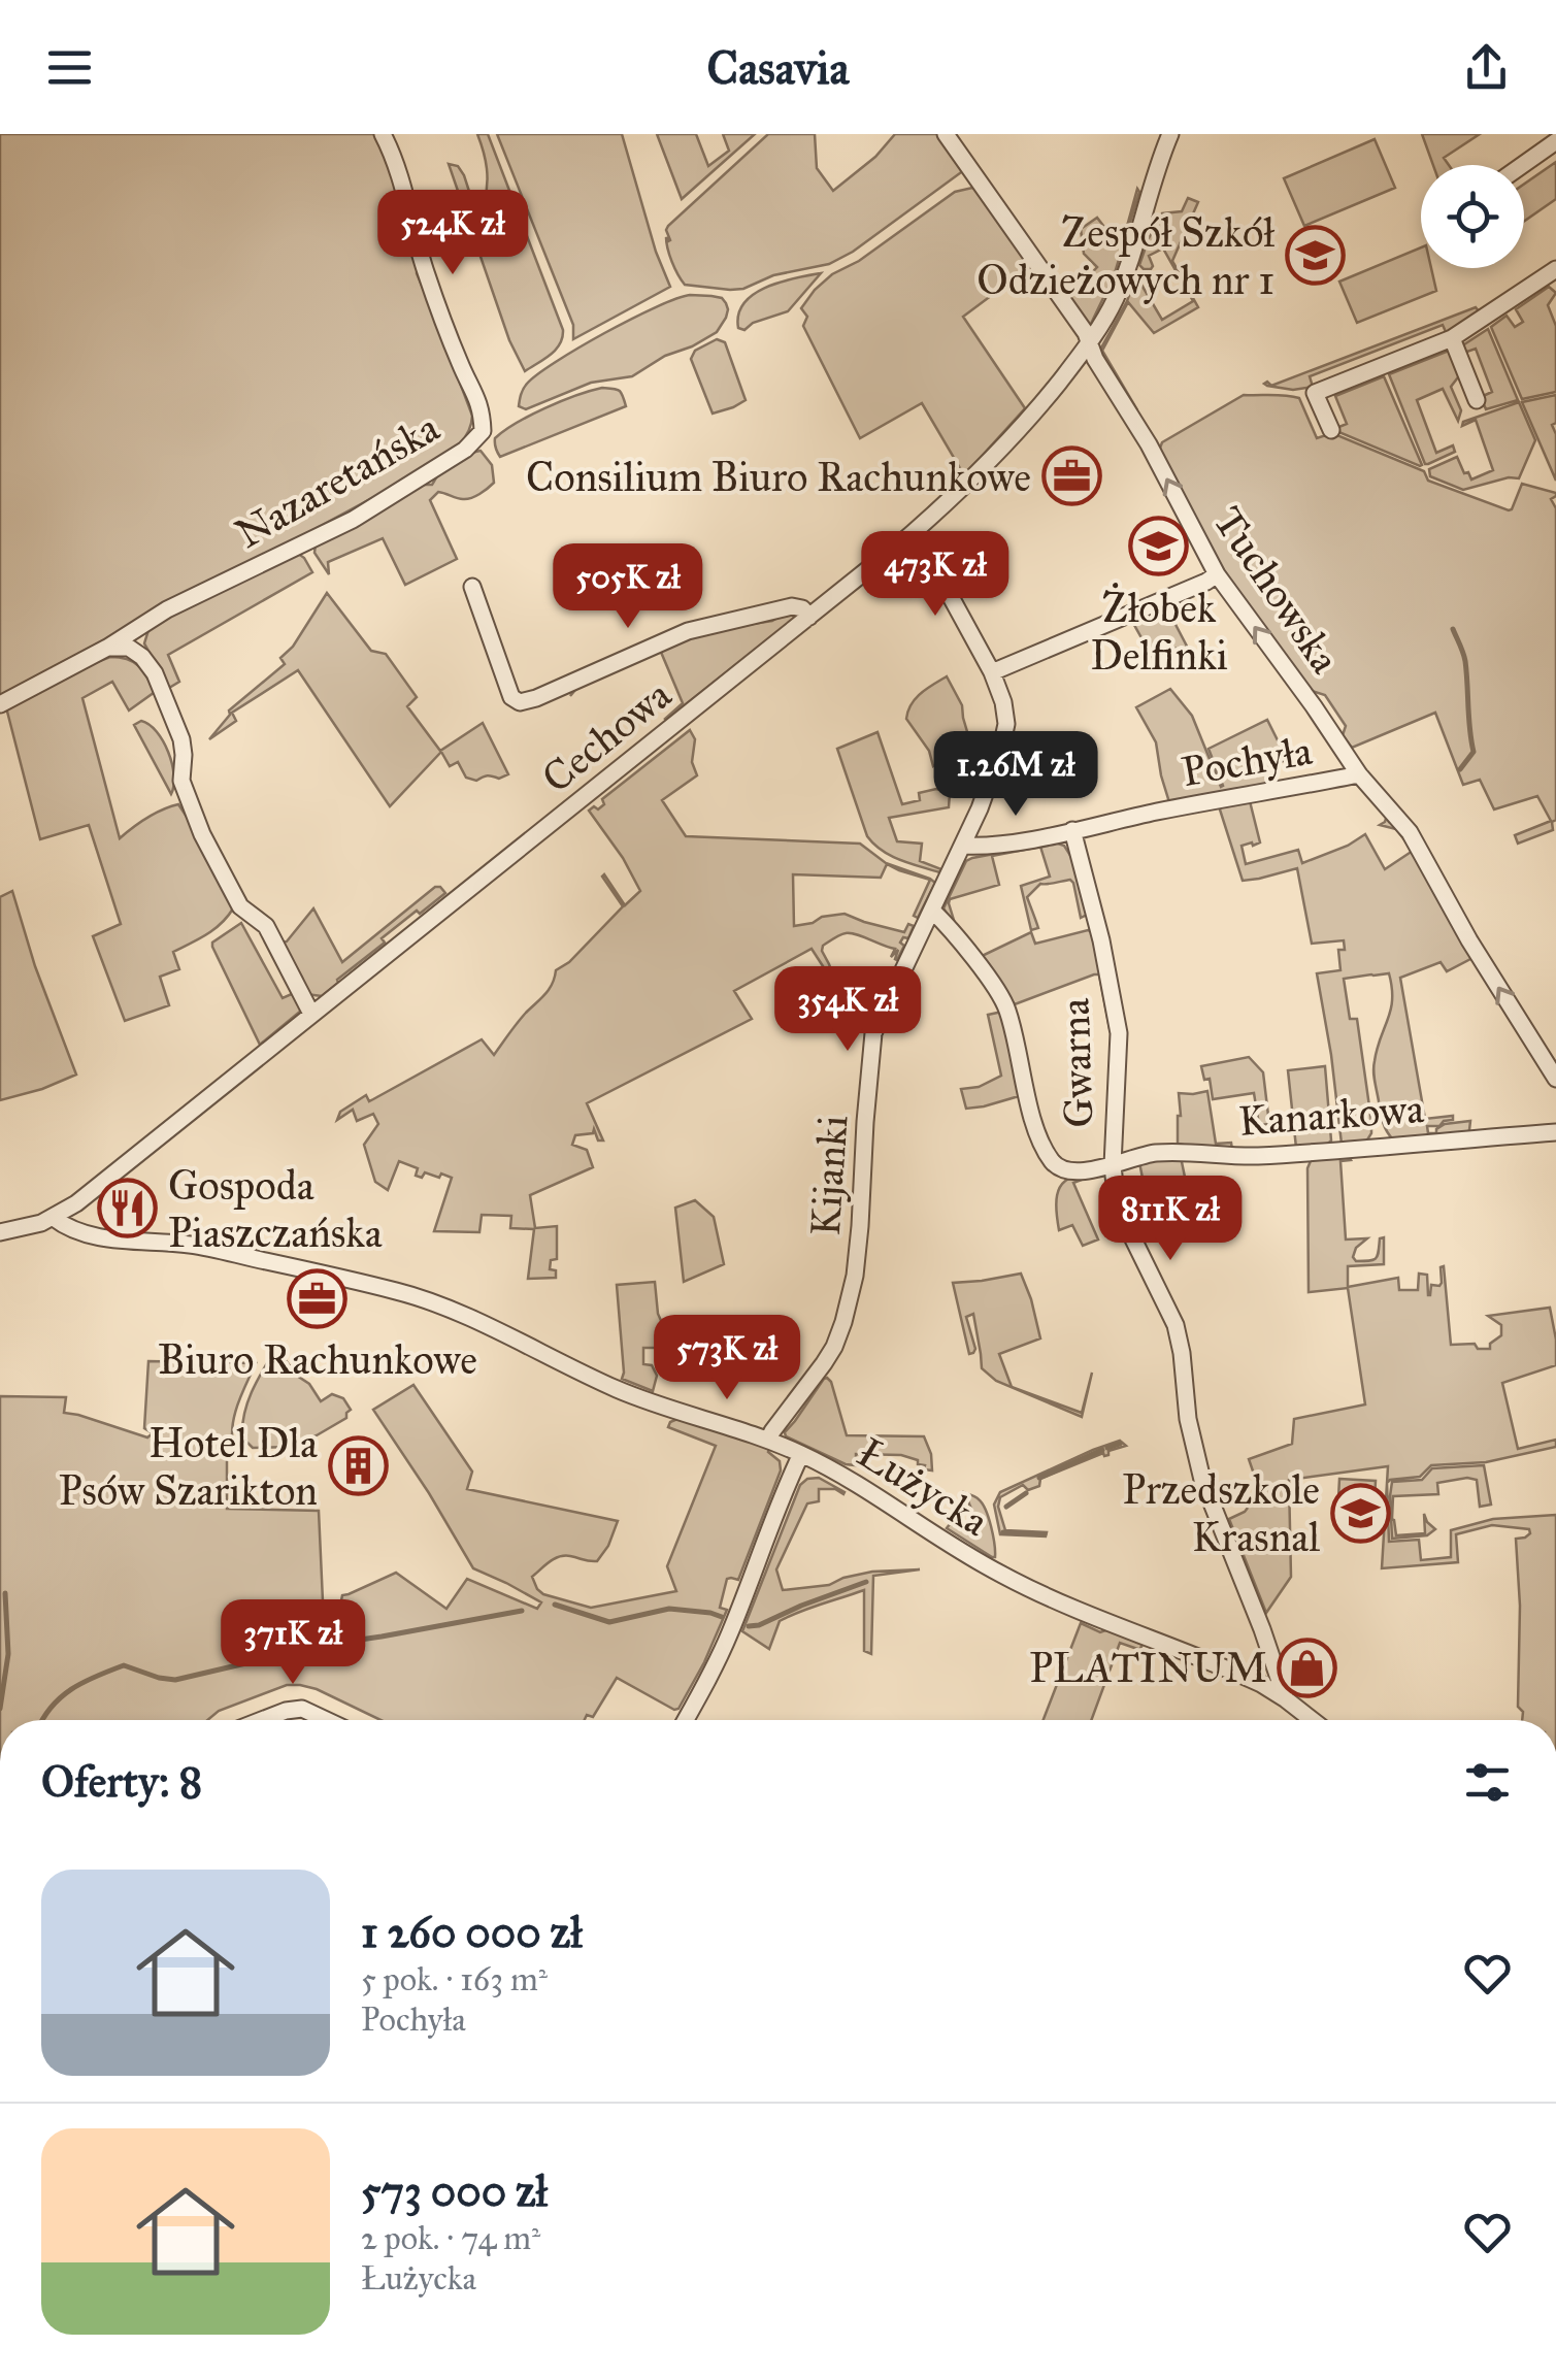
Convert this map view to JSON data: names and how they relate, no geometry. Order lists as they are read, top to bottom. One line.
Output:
{"streets":{"street":["Nazaretańska","Tuchowska","Cechowa","Pochyła","Gwarna","Kanarkowa","Kijanki","Łużycka"]},"crossings":[["Tuchowska","Cechowa"],["Tuchowska","Pochyła"],["Cechowa","Łużycka"],["Pochyła","Gwarna"],["Pochyła","Kijanki"],["Gwarna","Kanarkowa"],["Gwarna","Łużycka"],["Kanarkowa","Kijanki"],["Kijanki","Łużycka"]],"one_way":["Tuchowska"],"places":{"school or university":["Zespół Szkół Odzieżowych nr 1","Żłobek Delfinki","Przedszkole Krasnal"],"office":["Consilium Biuro Rachunkowe","Biuro Rachunkowe"],"restaurant":["Gospoda Piaszczańska"],"building":["Hotel Dla Psów Szarikton"],"shop":["PLATINUM"]},"page":{"header":"Casavia","price":["524K zł","473K zł","505K zł","1.26M zł","354K zł","811K zł","573K zł","371K zł"],"heading":"Oferty: 8","list":[{"name":"1 260 000 zł","note":"5 pok. · 163 m² · Pochyła"},{"name":"573 000 zł","note":"2 pok. · 74 m² · Łużycka"}]}}
